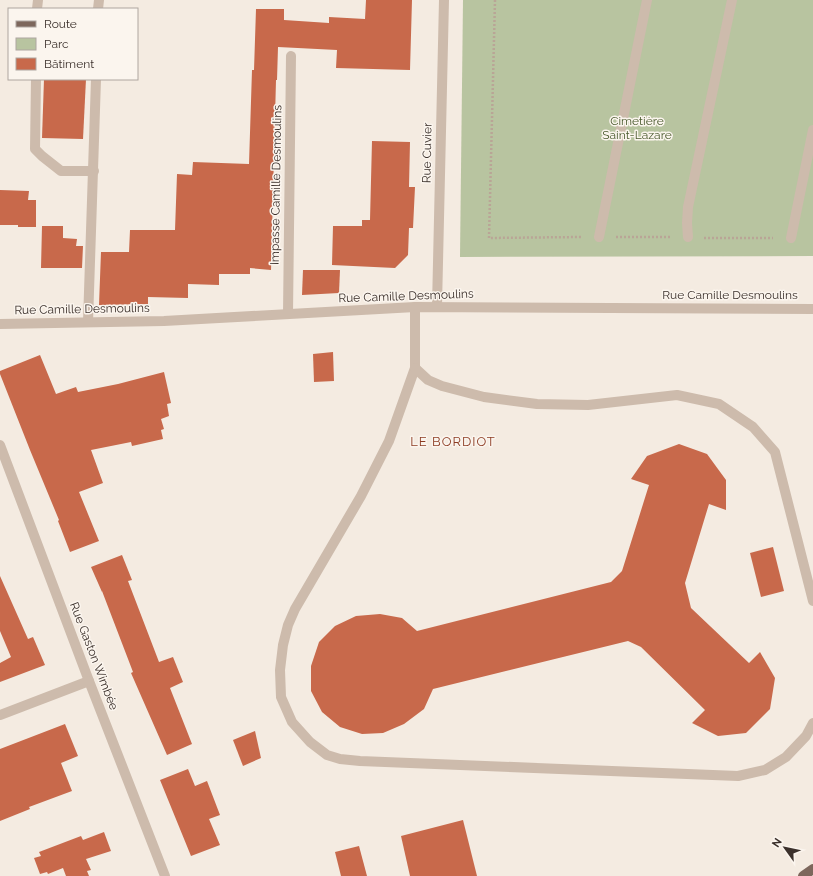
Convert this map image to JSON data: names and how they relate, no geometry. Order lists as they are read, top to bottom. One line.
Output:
{"streets":{"street":["Rue Cuvier","Impasse Camille Desmoulins","Rue Camille Desmoulins","Rue Gaston Wimbée"]},"crossings":[["Rue Cuvier","Rue Camille Desmoulins"],["Impasse Camille Desmoulins","Rue Camille Desmoulins"]],"districts":["LE BORDIOT"],"parks":["Cimetière Saint-Lazare"],"legend":["Route","Parc","Bâtiment"],"north":"top left"}
